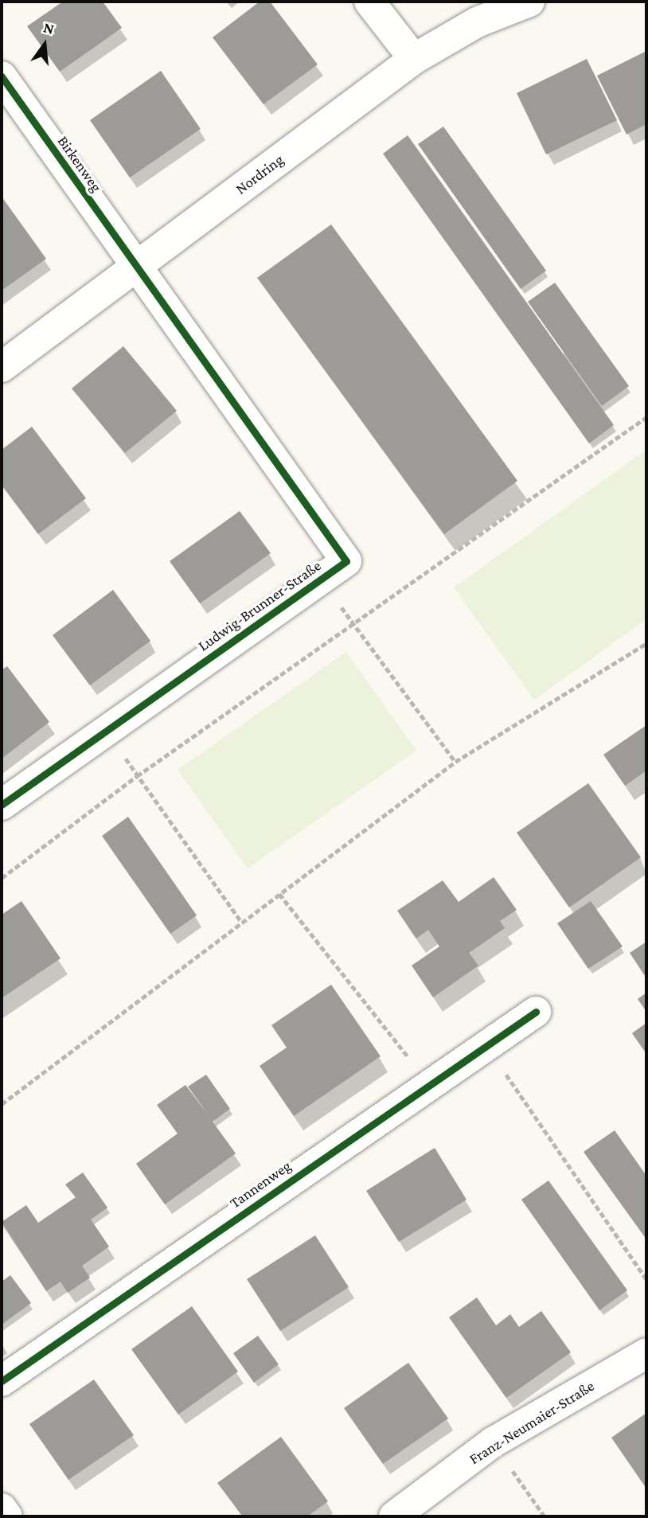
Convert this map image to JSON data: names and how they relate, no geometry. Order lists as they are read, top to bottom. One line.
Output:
{"streets":{"street":["Birkenweg","Nordring","Ludwig-Brunner-Straße","Tannenweg","Franz-Neumaier-Straße"]},"crossings":[["Birkenweg","Nordring"],["Birkenweg","Ludwig-Brunner-Straße"],["Nordring","Ludwig-Brunner-Straße"]],"north":"top"}
